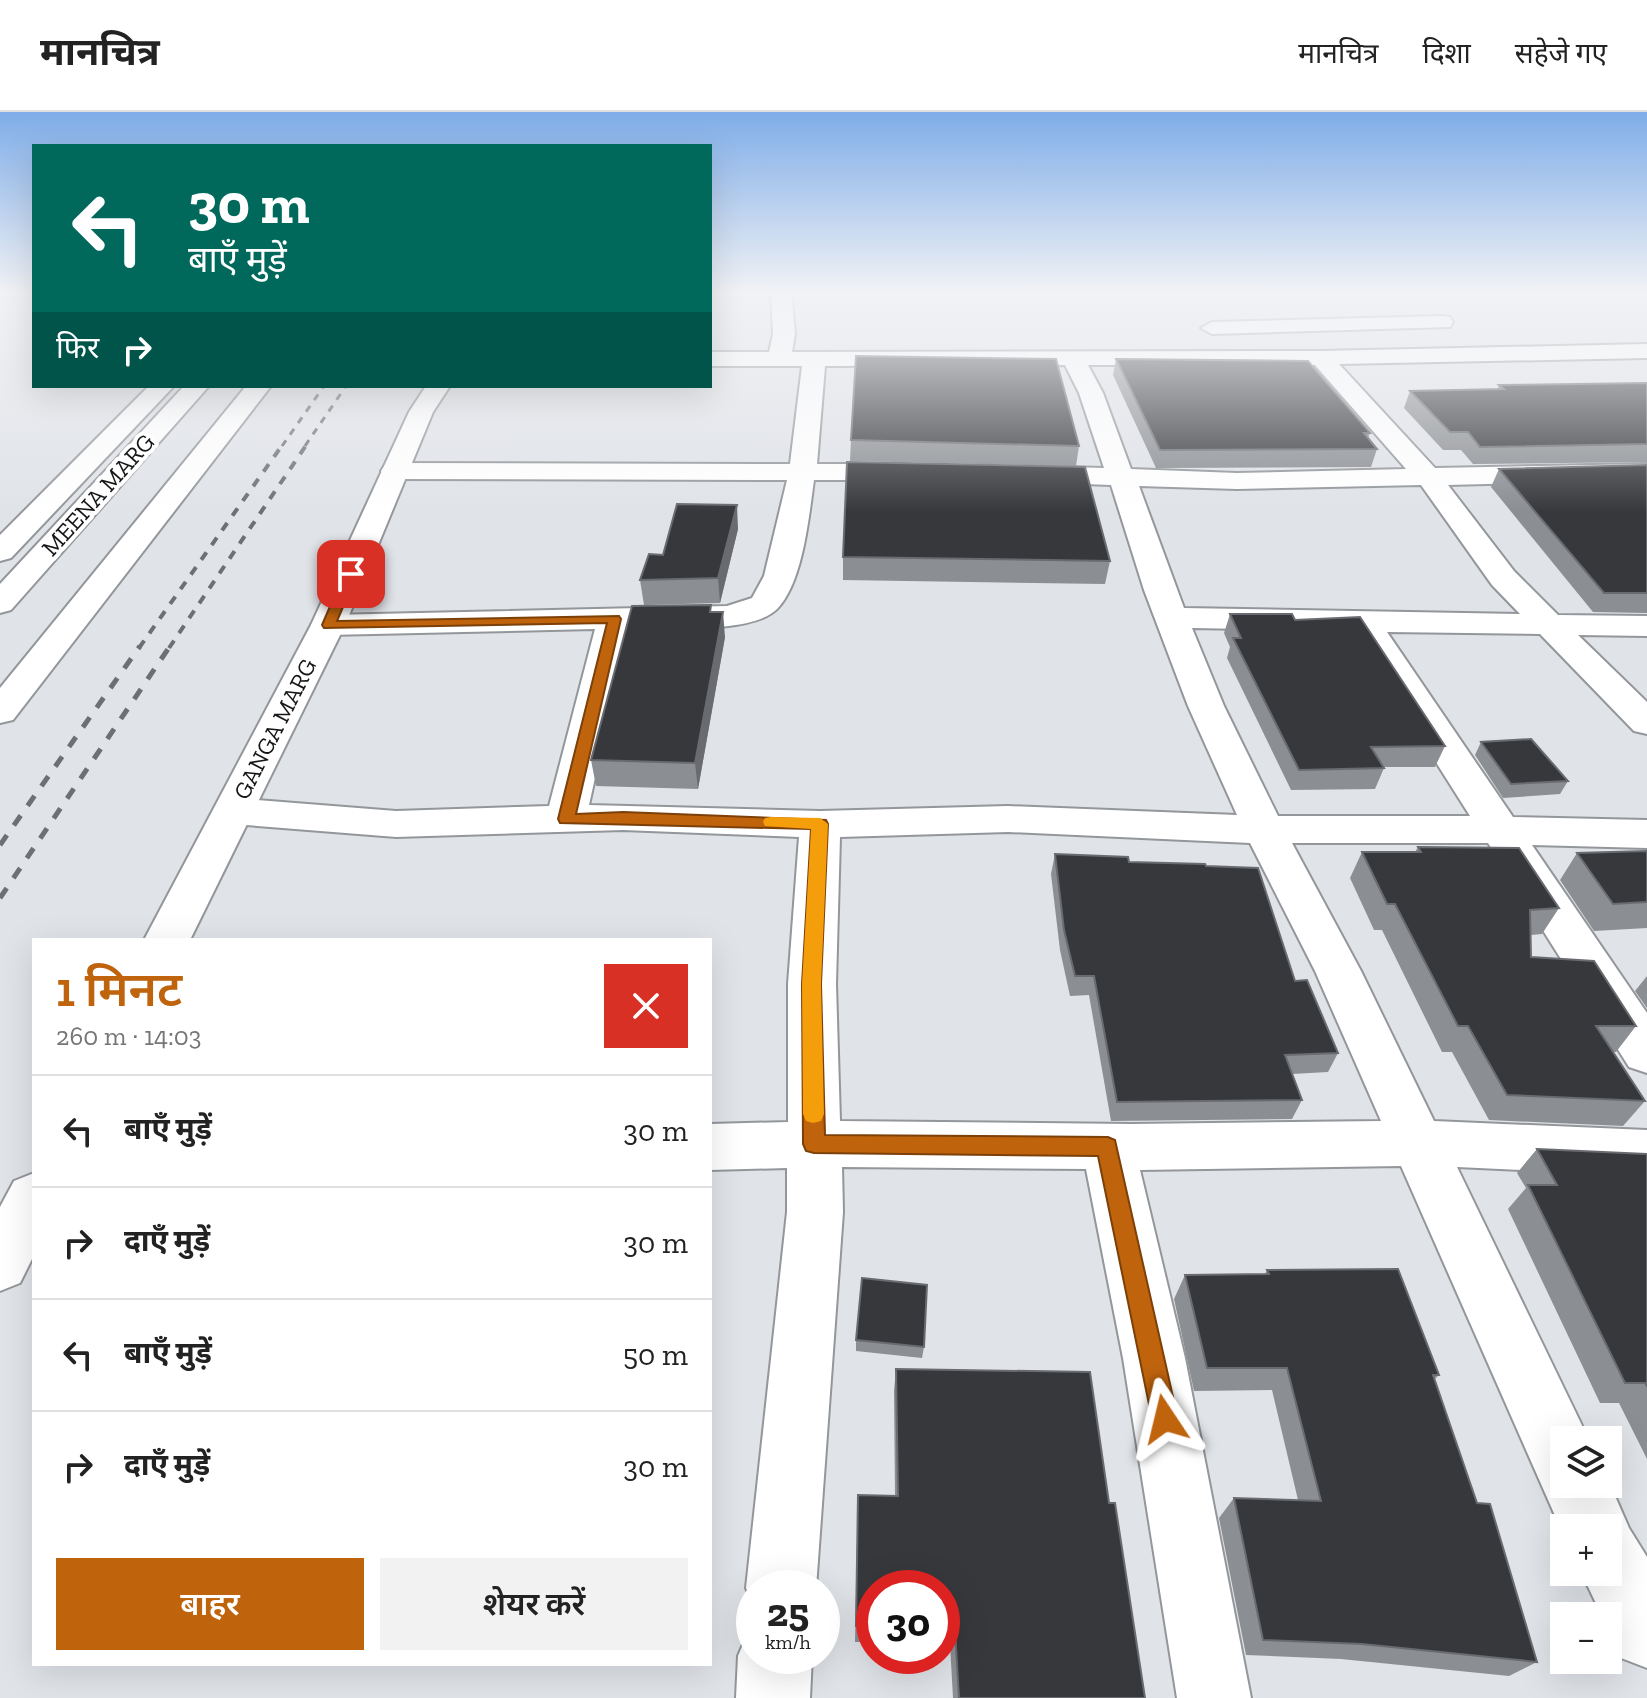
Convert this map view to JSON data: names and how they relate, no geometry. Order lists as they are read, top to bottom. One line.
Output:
{"streets":{"street":["MEENA MARG","GANGA MARG"]},"page":{"header":"मानचित्र","nav":["मानचित्र","दिशा","सहेजे गए"],"turn":["30 m","बाएँ मुड़ें"],"then":"फिर","heading":["1 मिनट","260 m · 14:03"],"list":[{"name":"बाएँ मुड़ें","value":"30 m"},{"name":"दाएँ मुड़ें","value":"30 m"},{"name":"बाएँ मुड़ें","value":"50 m"},{"name":"दाएँ मुड़ें","value":"30 m"}],"map_buttons":["+","−"],"buttons":["बाहर","शेयर करें"],"speed":"25 km/h","limit":"30"}}
